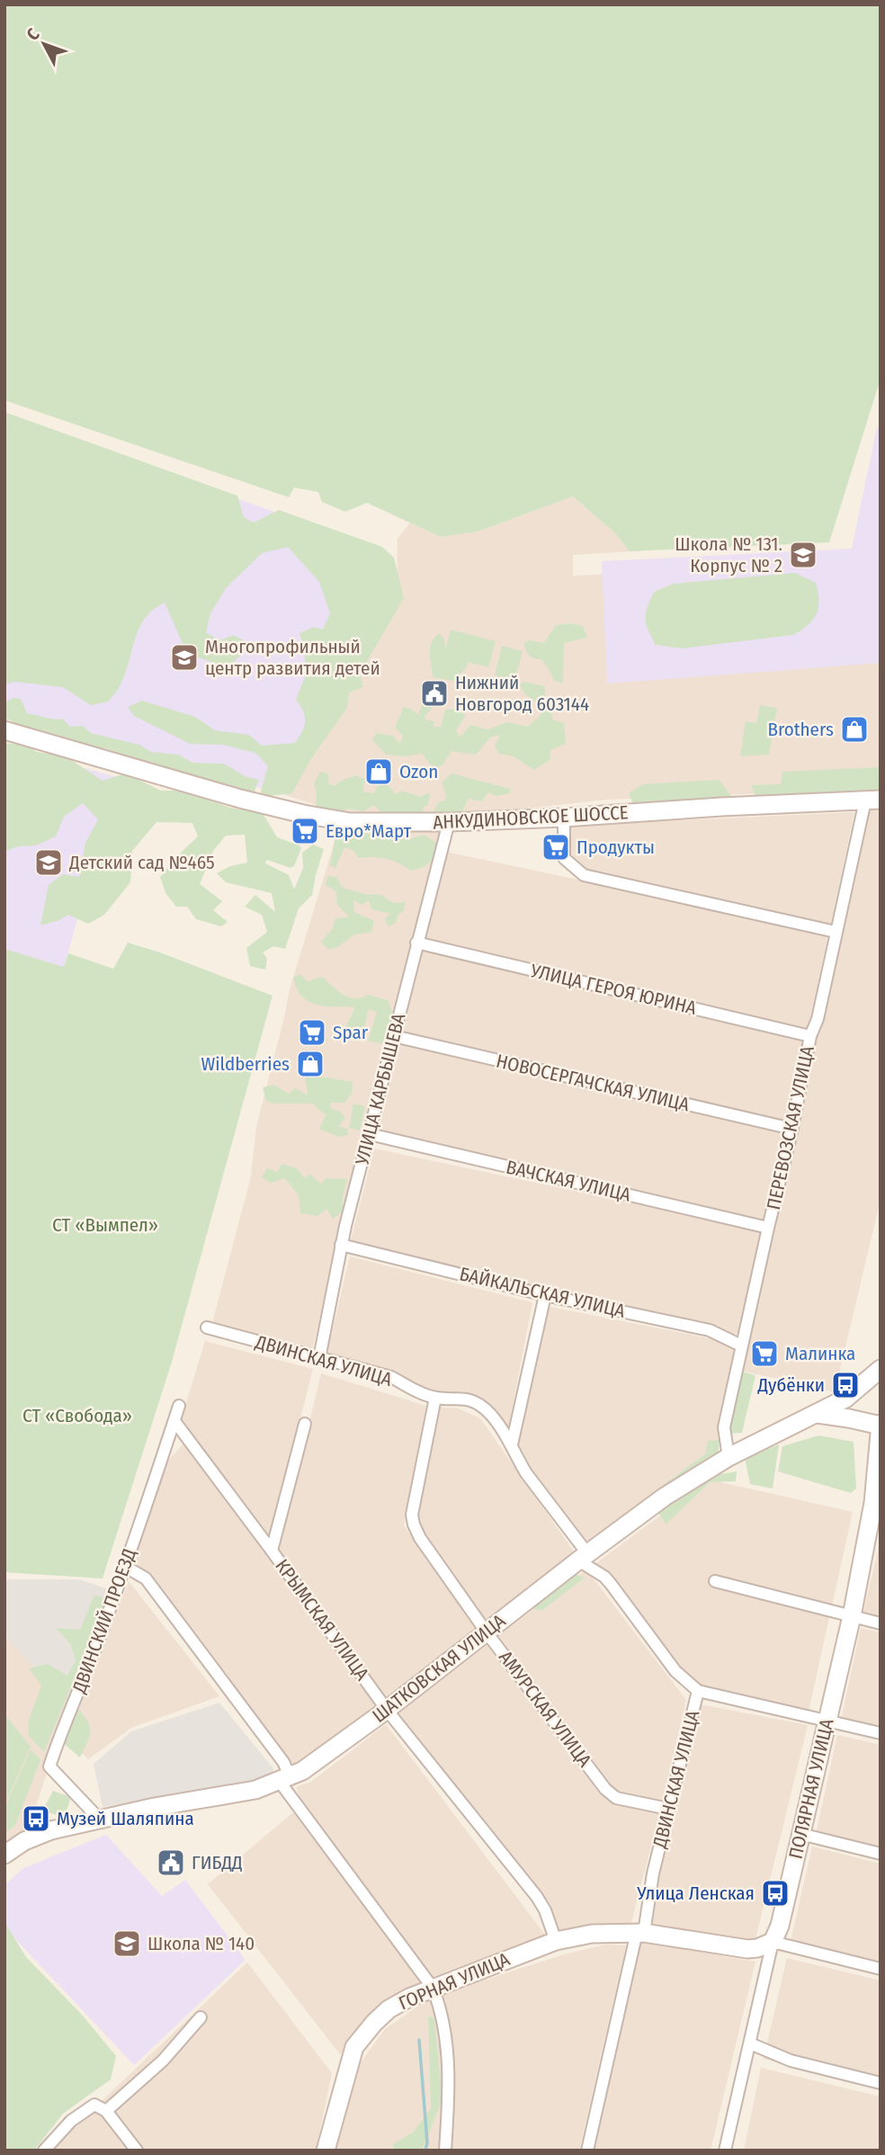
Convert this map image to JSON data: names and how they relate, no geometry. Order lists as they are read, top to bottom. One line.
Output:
{"streets":{"street":["АНКУДИНОВСКОЕ ШОССЕ","УЛИЦА ГЕРОЯ ЮРИНА","НОВОСЕРГАЧСКАЯ УЛИЦА","УЛИЦА КАРБЫШЕВА","ПЕРЕВОЗСКАЯ УЛИЦА","ВАЧСКАЯ УЛИЦА","БАЙКАЛЬСКАЯ УЛИЦА","ДВИНСКАЯ УЛИЦА","КРЫМСКАЯ УЛИЦА","ДВИНСКИЙ ПРОЕЗД","ШАТКОВСКАЯ УЛИЦА","АМУРСКАЯ УЛИЦА","ПОЛЯРНАЯ УЛИЦА","ГОРНАЯ УЛИЦА"]},"crossings":[["АНКУДИНОВСКОЕ ШОССЕ","УЛИЦА КАРБЫШЕВА"],["АНКУДИНОВСКОЕ ШОССЕ","ПЕРЕВОЗСКАЯ УЛИЦА"],["УЛИЦА ГЕРОЯ ЮРИНА","УЛИЦА КАРБЫШЕВА"],["УЛИЦА ГЕРОЯ ЮРИНА","ПЕРЕВОЗСКАЯ УЛИЦА"],["НОВОСЕРГАЧСКАЯ УЛИЦА","УЛИЦА КАРБЫШЕВА"],["НОВОСЕРГАЧСКАЯ УЛИЦА","ПЕРЕВОЗСКАЯ УЛИЦА"],["УЛИЦА КАРБЫШЕВА","ВАЧСКАЯ УЛИЦА"],["УЛИЦА КАРБЫШЕВА","БАЙКАЛЬСКАЯ УЛИЦА"],["УЛИЦА КАРБЫШЕВА","ДВИНСКАЯ УЛИЦА"],["ПЕРЕВОЗСКАЯ УЛИЦА","ВАЧСКАЯ УЛИЦА"],["ПЕРЕВОЗСКАЯ УЛИЦА","БАЙКАЛЬСКАЯ УЛИЦА"],["ПЕРЕВОЗСКАЯ УЛИЦА","ШАТКОВСКАЯ УЛИЦА"],["ДВИНСКАЯ УЛИЦА","ШАТКОВСКАЯ УЛИЦА"],["ДВИНСКАЯ УЛИЦА","АМУРСКАЯ УЛИЦА"],["ДВИНСКАЯ УЛИЦА","ГОРНАЯ УЛИЦА"],["КРЫМСКАЯ УЛИЦА","ДВИНСКИЙ ПРОЕЗД"],["КРЫМСКАЯ УЛИЦА","ШАТКОВСКАЯ УЛИЦА"],["КРЫМСКАЯ УЛИЦА","ГОРНАЯ УЛИЦА"],["ДВИНСКИЙ ПРОЕЗД","ШАТКОВСКАЯ УЛИЦА"],["ШАТКОВСКАЯ УЛИЦА","АМУРСКАЯ УЛИЦА"],["ПОЛЯРНАЯ УЛИЦА","ГОРНАЯ УЛИЦА"]],"parks":["СТ «Вымпел»","СТ «Свобода»"],"places":{"school or university":["Школа № 131. Корпус № 2","Многопрофильный центр развития детей","Детский сад №465","Школа № 140"],"public building":["Нижний Новгород 603144","ГИБДД"],"shop":["Brothers","Ozon","Wildberries"],"supermarket":["Евро*Март","Продукты","Spar","Малинка"],"bus stop":["Дубёнки","Музей Шаляпина","Улица Ленская"]},"north":"top left"}
